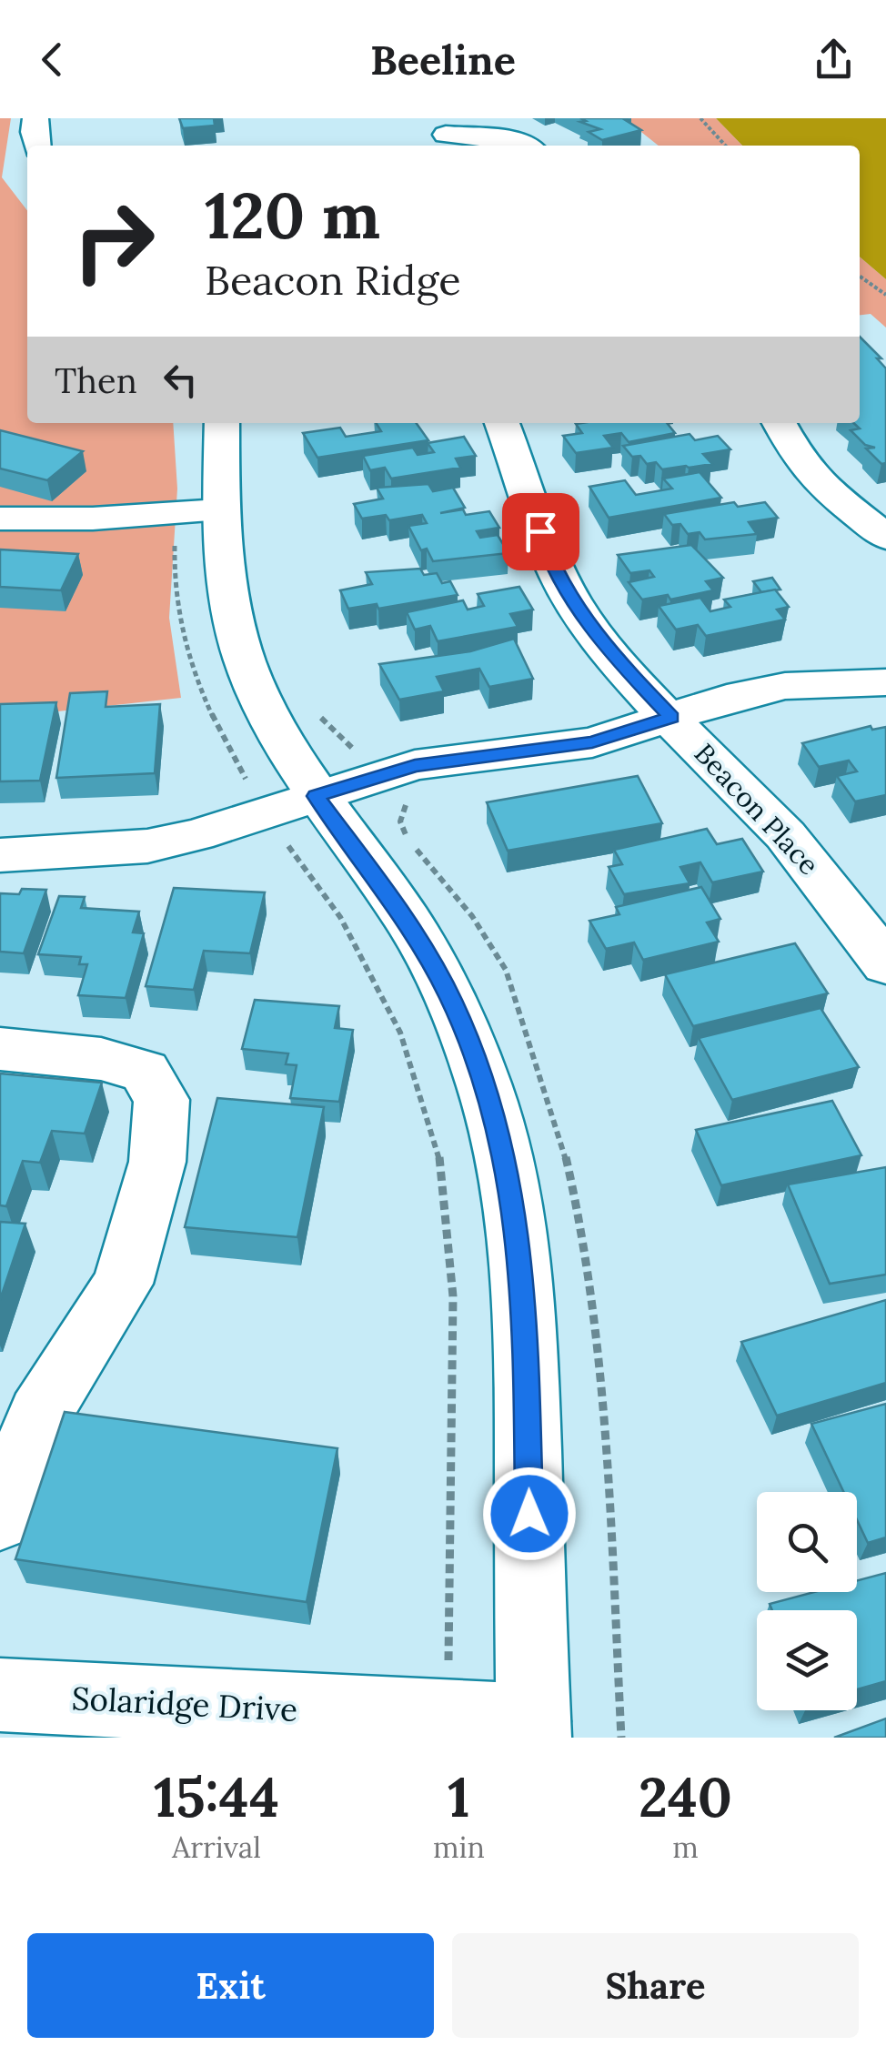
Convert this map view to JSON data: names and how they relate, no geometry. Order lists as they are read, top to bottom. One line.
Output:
{"streets":{"street":["Beacon Place","Solaridge Drive"]},"page":{"header":"Beeline","turn":["120 m","Beacon Ridge"],"then":"Then","eta":["15:44","Arrival","1","min","240","m"],"buttons":["Exit","Share"]}}
